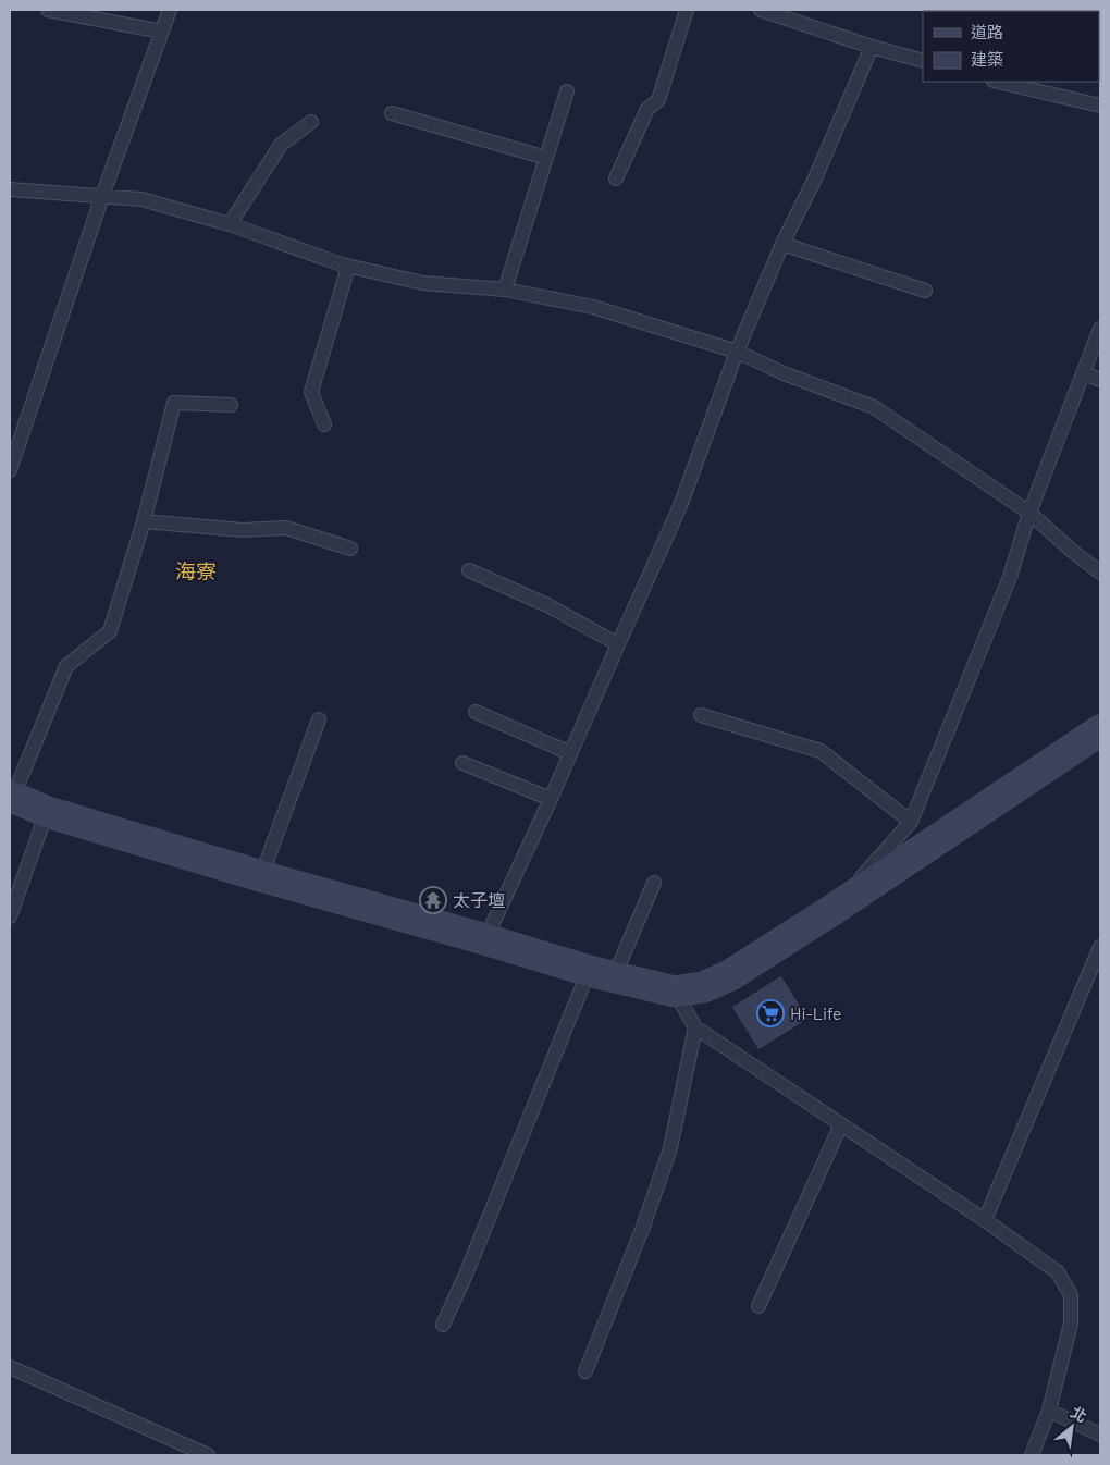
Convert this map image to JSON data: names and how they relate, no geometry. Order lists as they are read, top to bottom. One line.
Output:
{"districts":["海寮"],"places":{"temple":["太子壇"],"supermarket":["Hi-Life"]},"legend":["道路","建築"],"north":"top right"}
